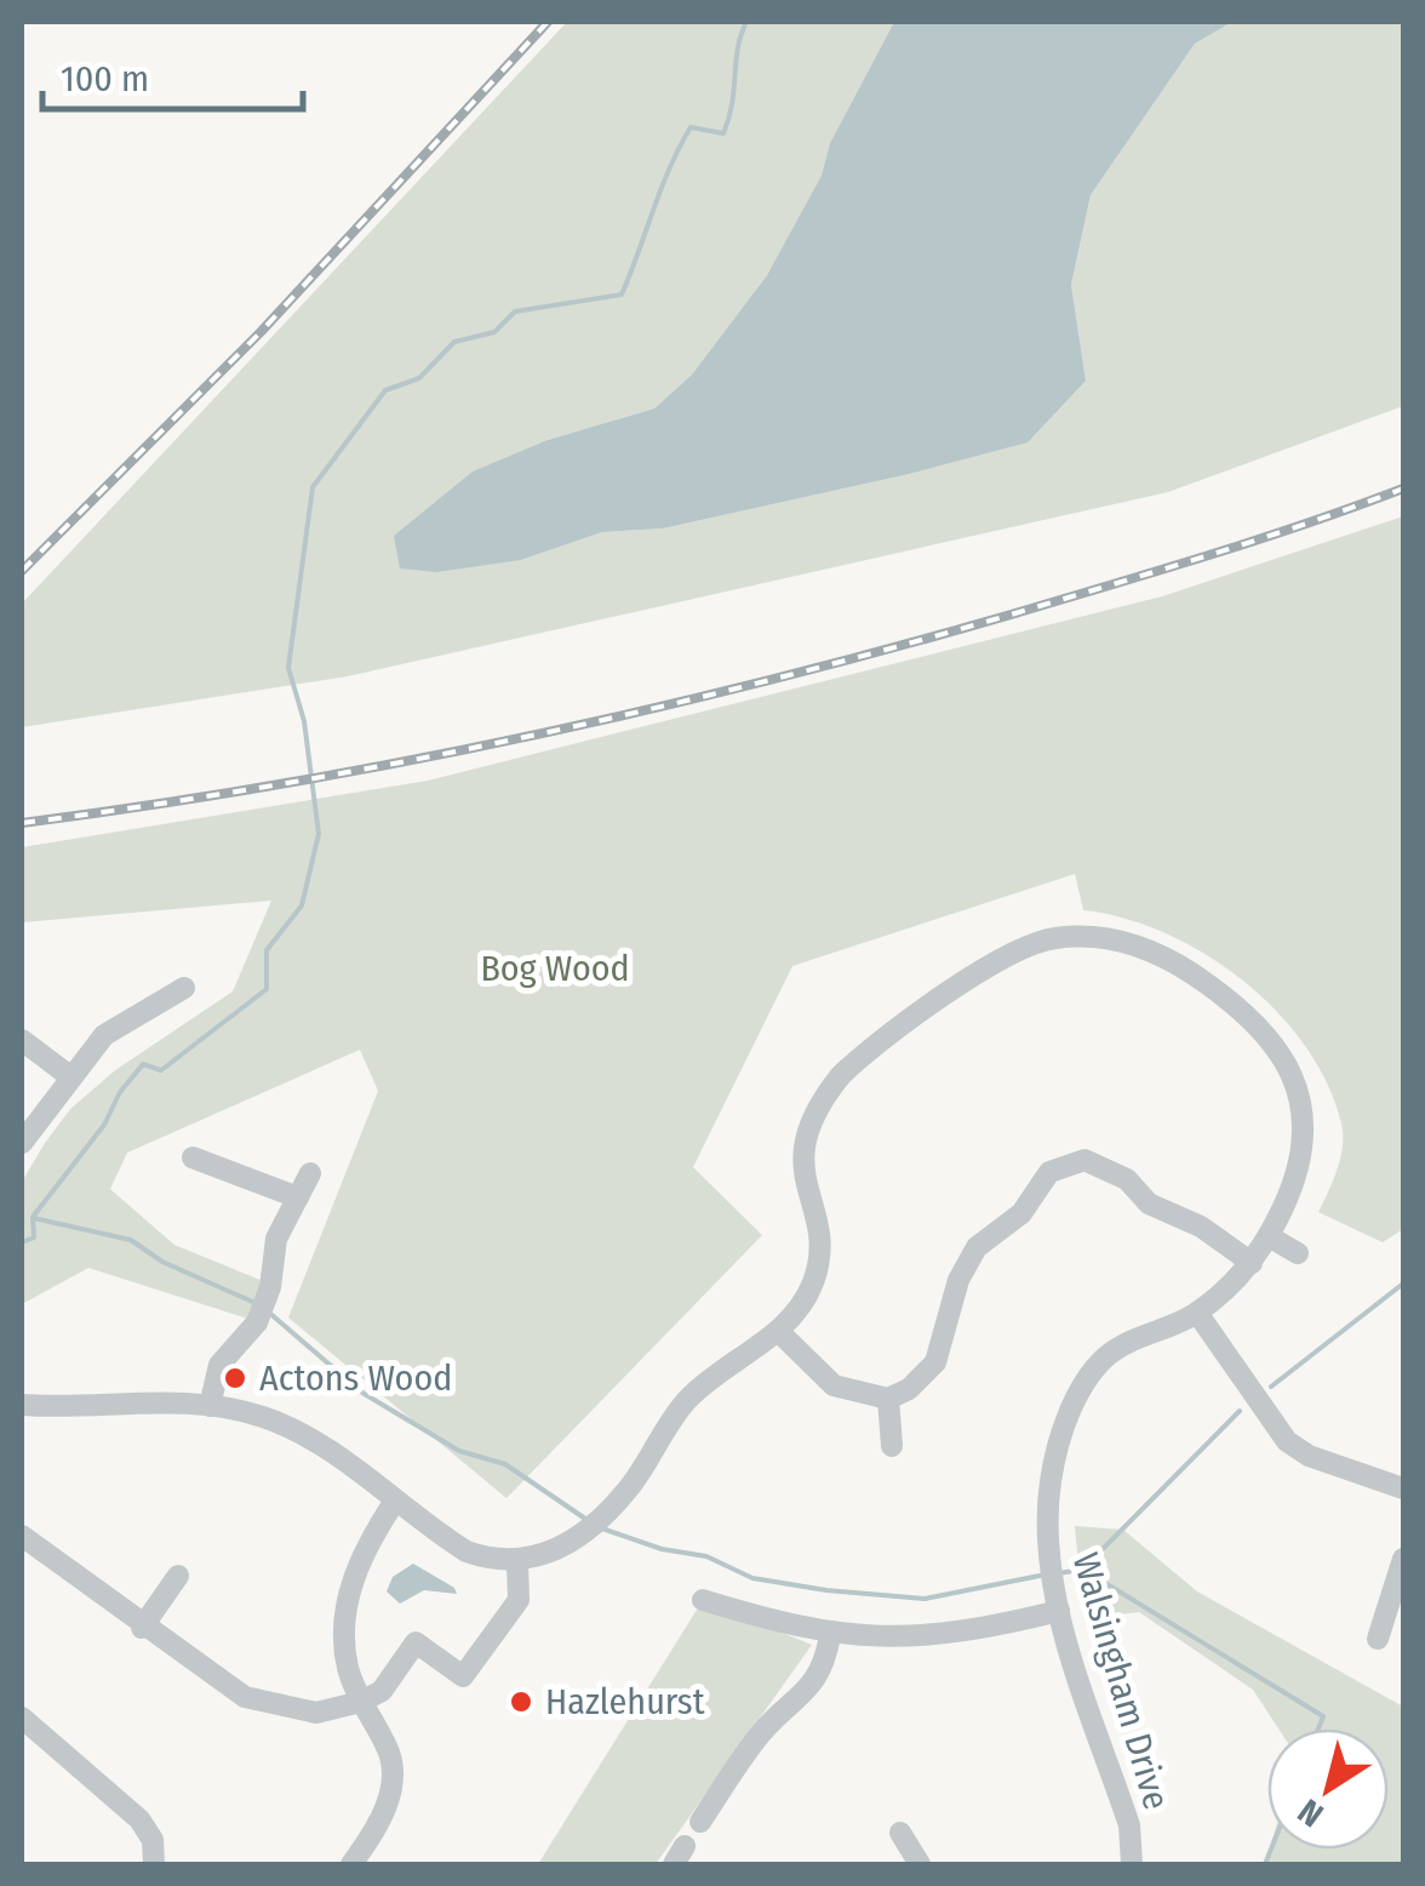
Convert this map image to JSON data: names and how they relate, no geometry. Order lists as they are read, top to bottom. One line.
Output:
{"streets":{"street":["Walsingham Drive"]},"parks":["Bog Wood"],"places":["Actons Wood","Hazlehurst"],"scale_bar":"100 m","north":"bottom left"}
